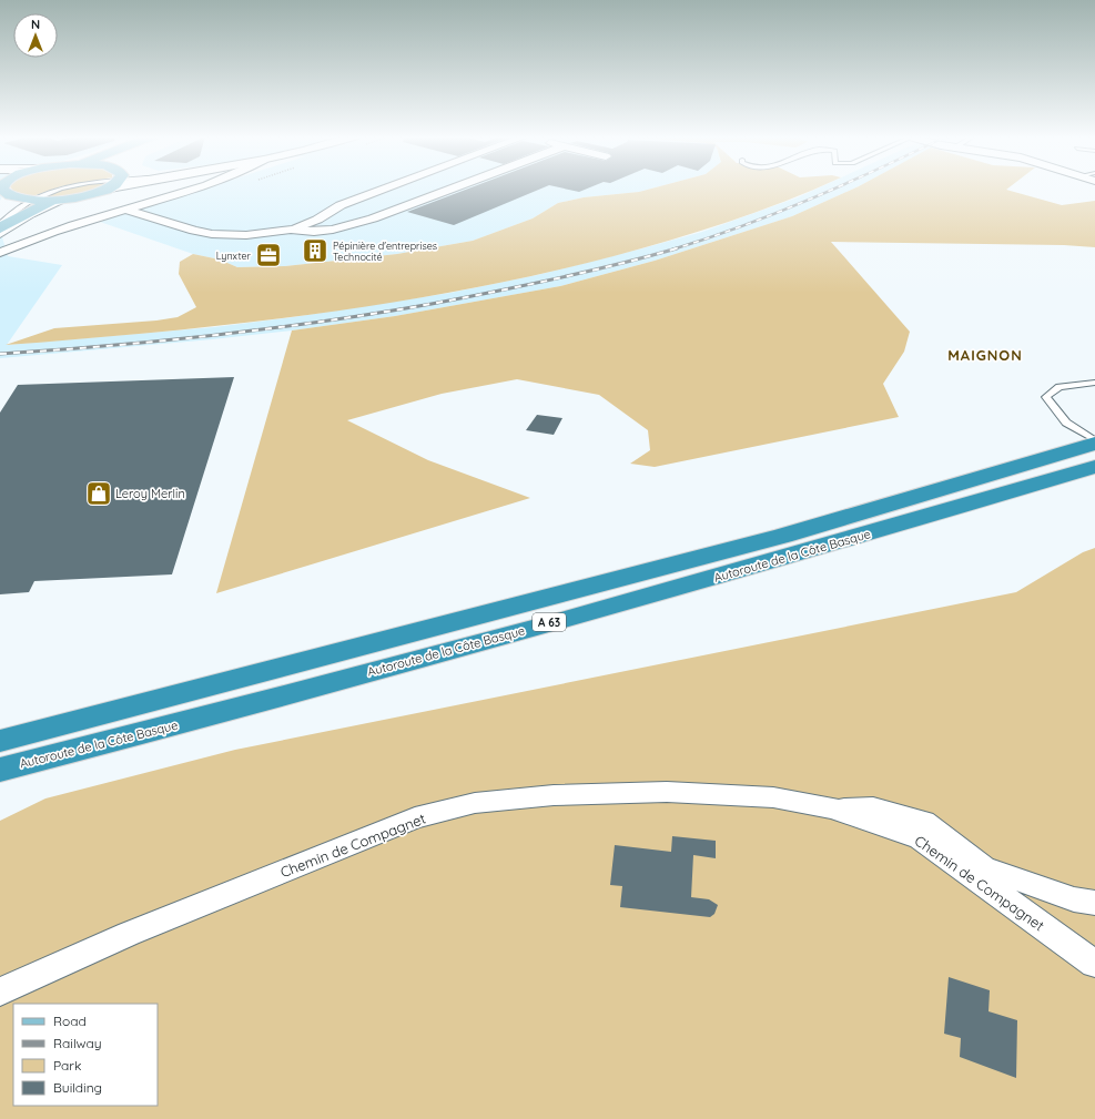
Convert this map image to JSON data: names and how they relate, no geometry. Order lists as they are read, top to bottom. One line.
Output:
{"streets":{"highway":["Autoroute de la Côte Basque","A 63"],"street":["Chemin de Compagnet"]},"districts":["MAIGNON"],"places":{"building":["Pépinière d'entreprises Technocité"],"office":["Lynxter"],"shop":["Leroy Merlin"]},"legend":["Road","Railway","Park","Building"],"north":"top"}
